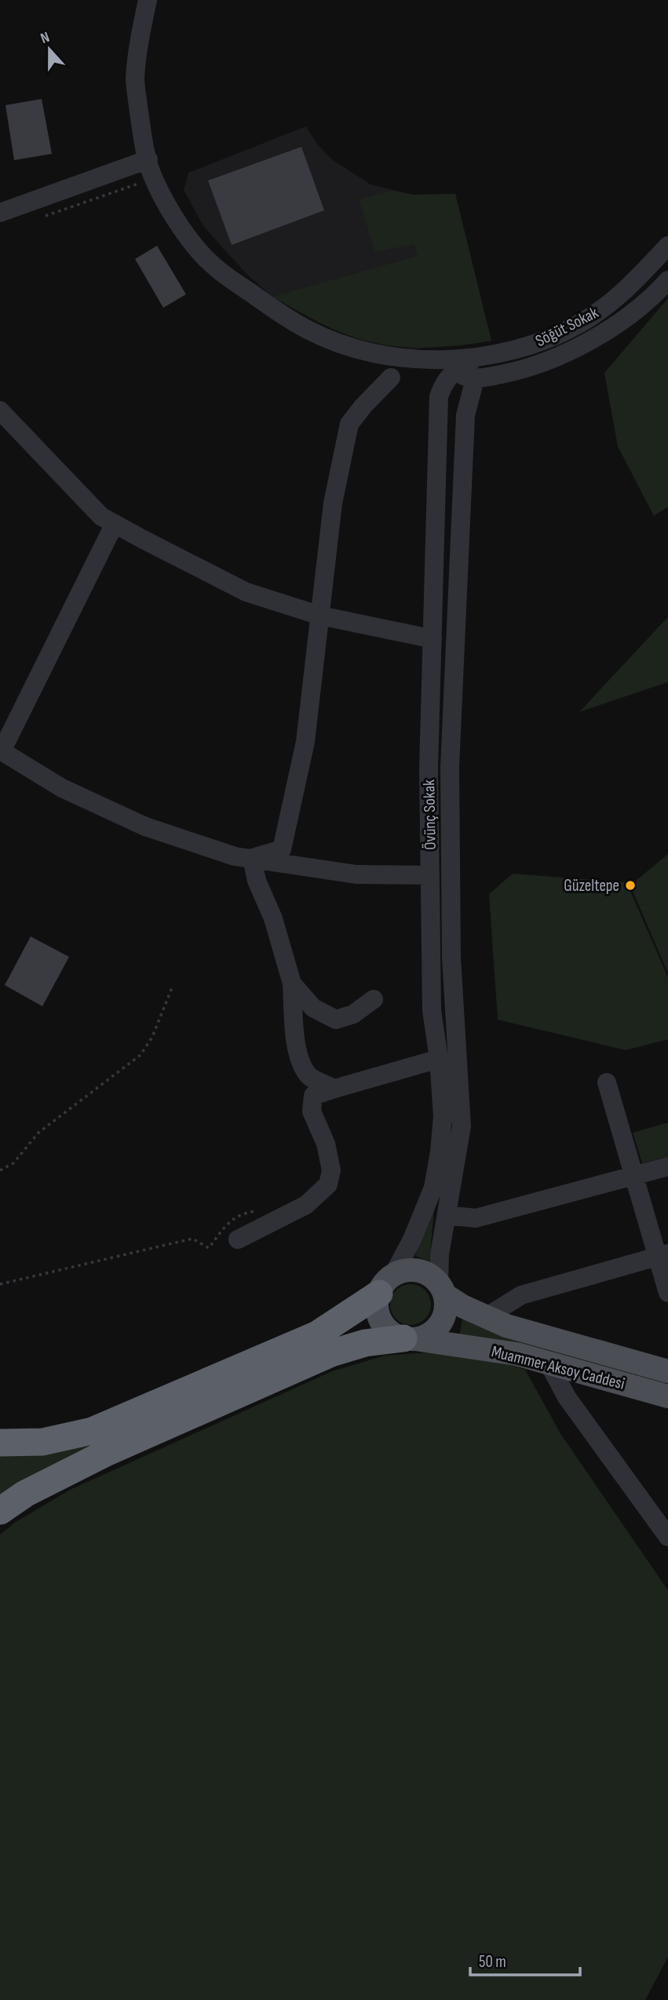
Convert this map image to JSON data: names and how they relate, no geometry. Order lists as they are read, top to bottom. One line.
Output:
{"streets":{"main road":["Muammer Aksoy Caddesi"],"street":["Söğüt Sokak","Övünç Sokak"]},"crossings":[["Söğüt Sokak","Övünç Sokak"],["Övünç Sokak","Muammer Aksoy Caddesi"]],"places":["Güzeltepe"],"scale_bar":"50 m","north":"top"}
